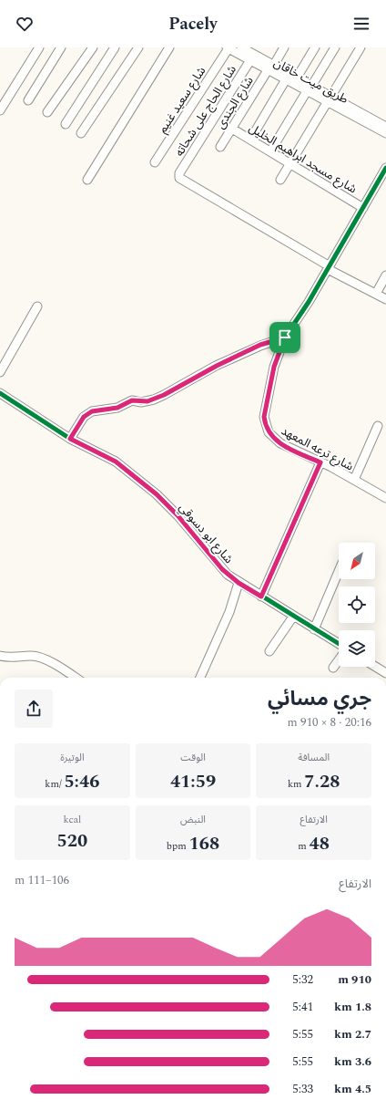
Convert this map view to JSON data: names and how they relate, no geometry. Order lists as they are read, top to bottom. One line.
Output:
{"streets":{"street":["طريق ميت خاقان","شارع سعيد غنيم","شارع الجندى","شارع الحاج على شحاته","شارع مسجد ابراهيم الخليل","شارع ترعه المعهد","شارع ابو دسوقي"]},"crossings":[["طريق ميت خاقان","شارع سعيد غنيم"],["طريق ميت خاقان","شارع الجندى"],["طريق ميت خاقان","شارع الحاج على شحاته"],["شارع الجندى","شارع مسجد ابراهيم الخليل"],["شارع الحاج على شحاته","شارع ترعه المعهد"],["شارع مسجد ابراهيم الخليل","شارع ترعه المعهد"]],"north":"bottom left","page":{"header":"Pacely","heading":["جري مسائي","20:16 · 8 × 910 m"],"stats":[["المسافة","7.28 km"],["الوقت","41:59"],["الوتيرة","5:46 /km"],["الارتفاع","48 m"],["النبض","168 bpm"],["kcal","520"]],"chart":["الارتفاع","106–111 m"],"list":[{"name":"910 m","note":"5:32"},{"name":"1.8 km","note":"5:41"},{"name":"2.7 km","note":"5:55"},{"name":"3.6 km","note":"5:55"},{"name":"4.5 km","note":"5:33"}]}}
